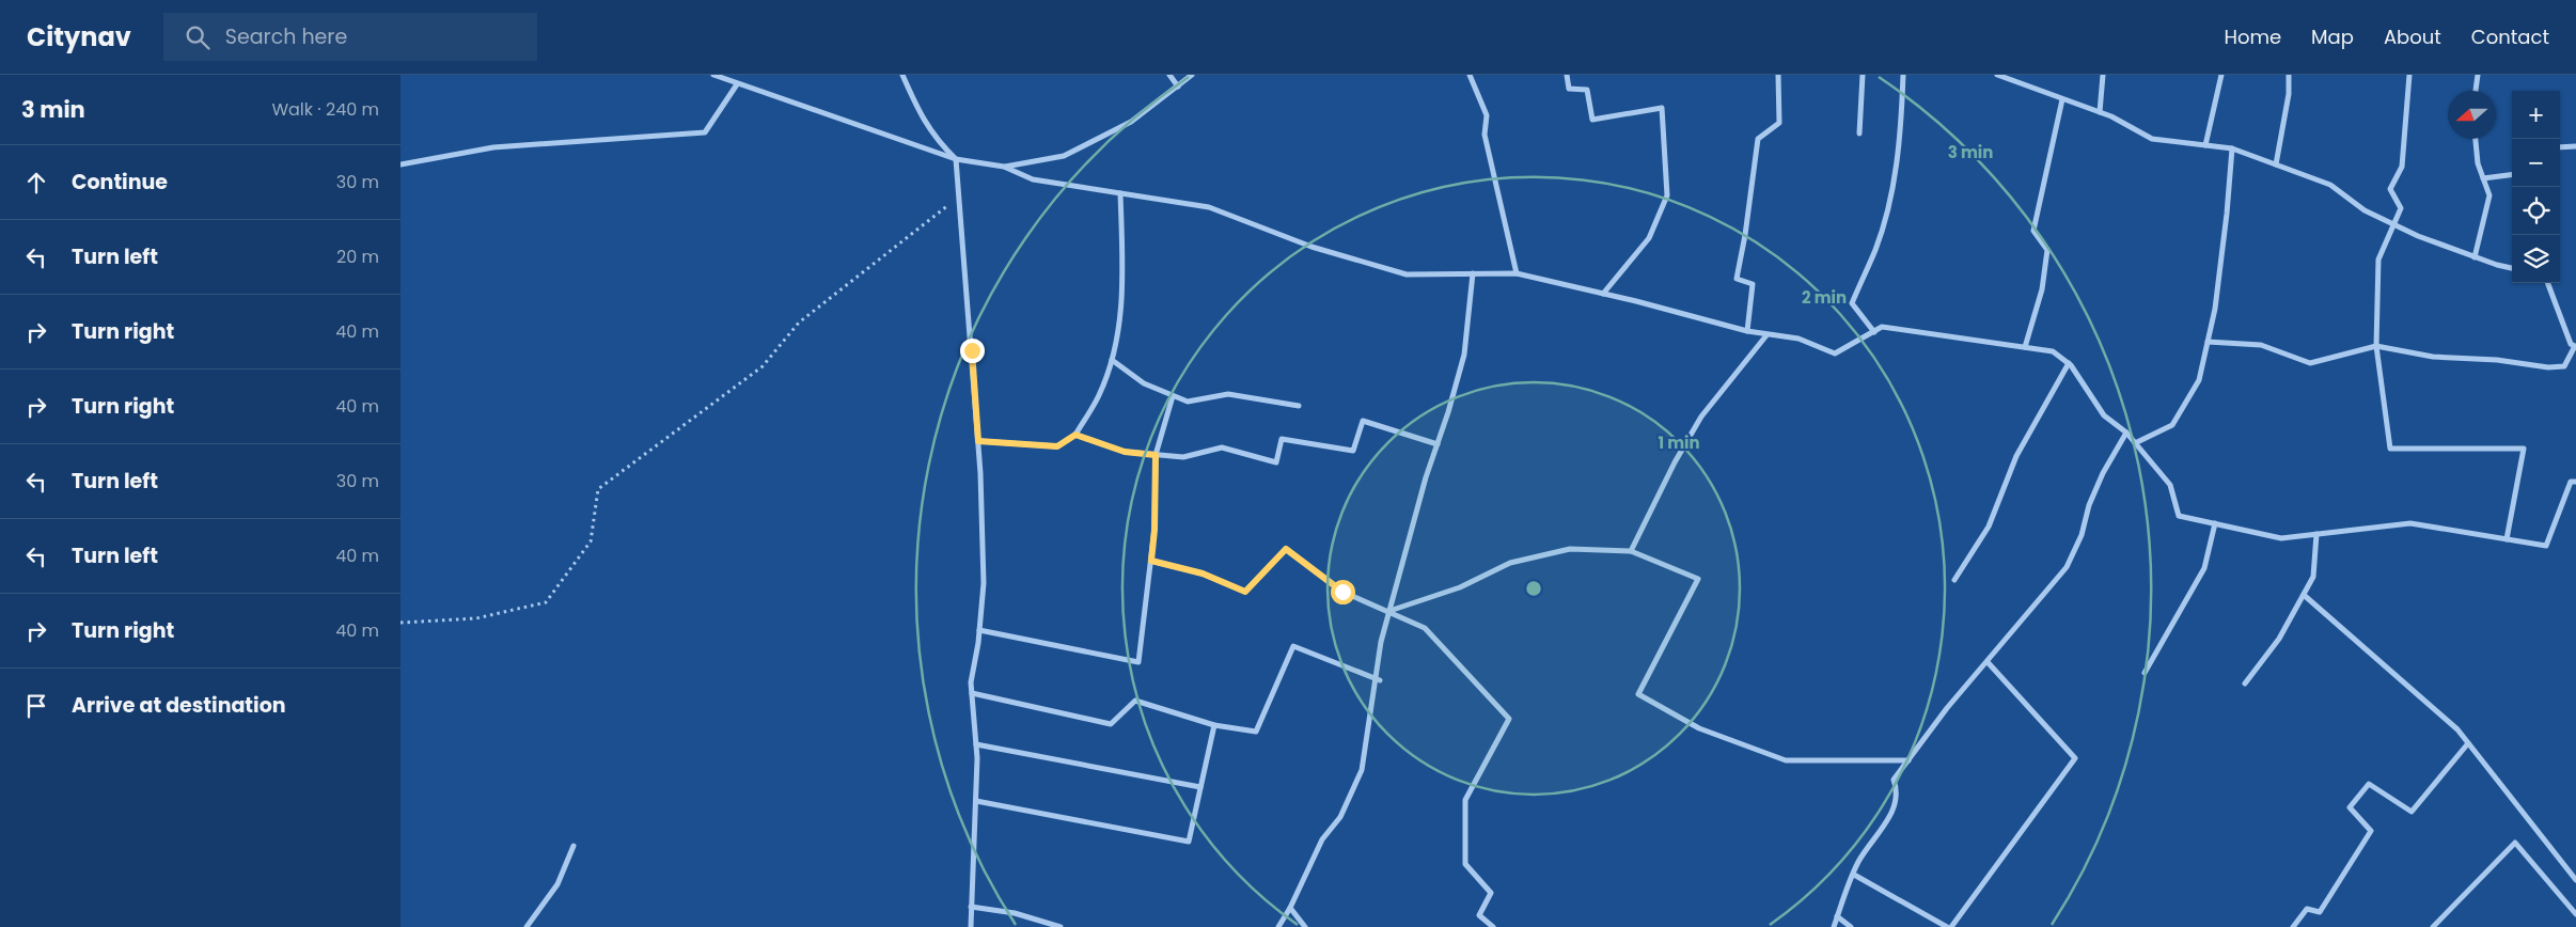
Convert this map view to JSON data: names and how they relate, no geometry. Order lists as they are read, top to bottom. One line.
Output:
{"north":"left","page":{"header":"Citynav","search":"Search here","nav":["Home","Map","About","Contact"],"heading":["3 min","Walk · 240 m"],"map_buttons":["+","−"],"list":[["Continue","30 m"],["Turn left","20 m"],["Turn right","40 m"],["Turn right","40 m"],["Turn left","30 m"],["Turn left","40 m"],["Turn right","40 m"],"Arrive at destination"]},"rings":["3 min","2 min","1 min"]}
